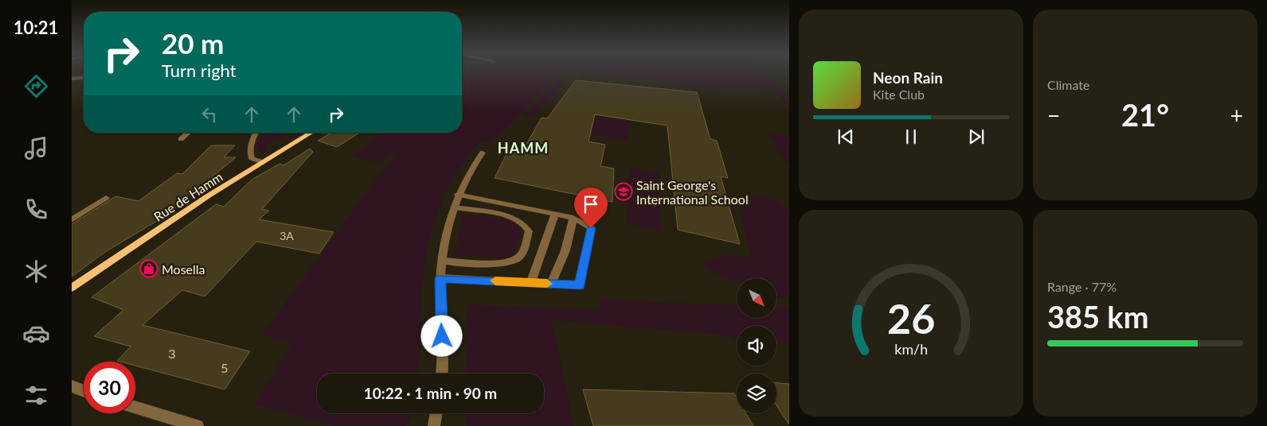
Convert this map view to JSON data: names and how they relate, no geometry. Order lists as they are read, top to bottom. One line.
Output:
{"streets":{"main road":["Rue de Hamm"]},"districts":["HAMM"],"places":{"school or university":["Saint George's International School"],"shop":["Mosella"]},"house_numbers":["3A","3","5"],"north":"bottom right","page":{"tabs":"10:21","tile":["Climate",["Range · 77%","385 km"]],"turn":["20 m","Turn right"],"song":["Neon Rain","Kite Club"],"heat":["−","21°","+"],"limit":"30","trip":"10:22 · 1 min · 90 m","gauge":["26","km/h"]}}
